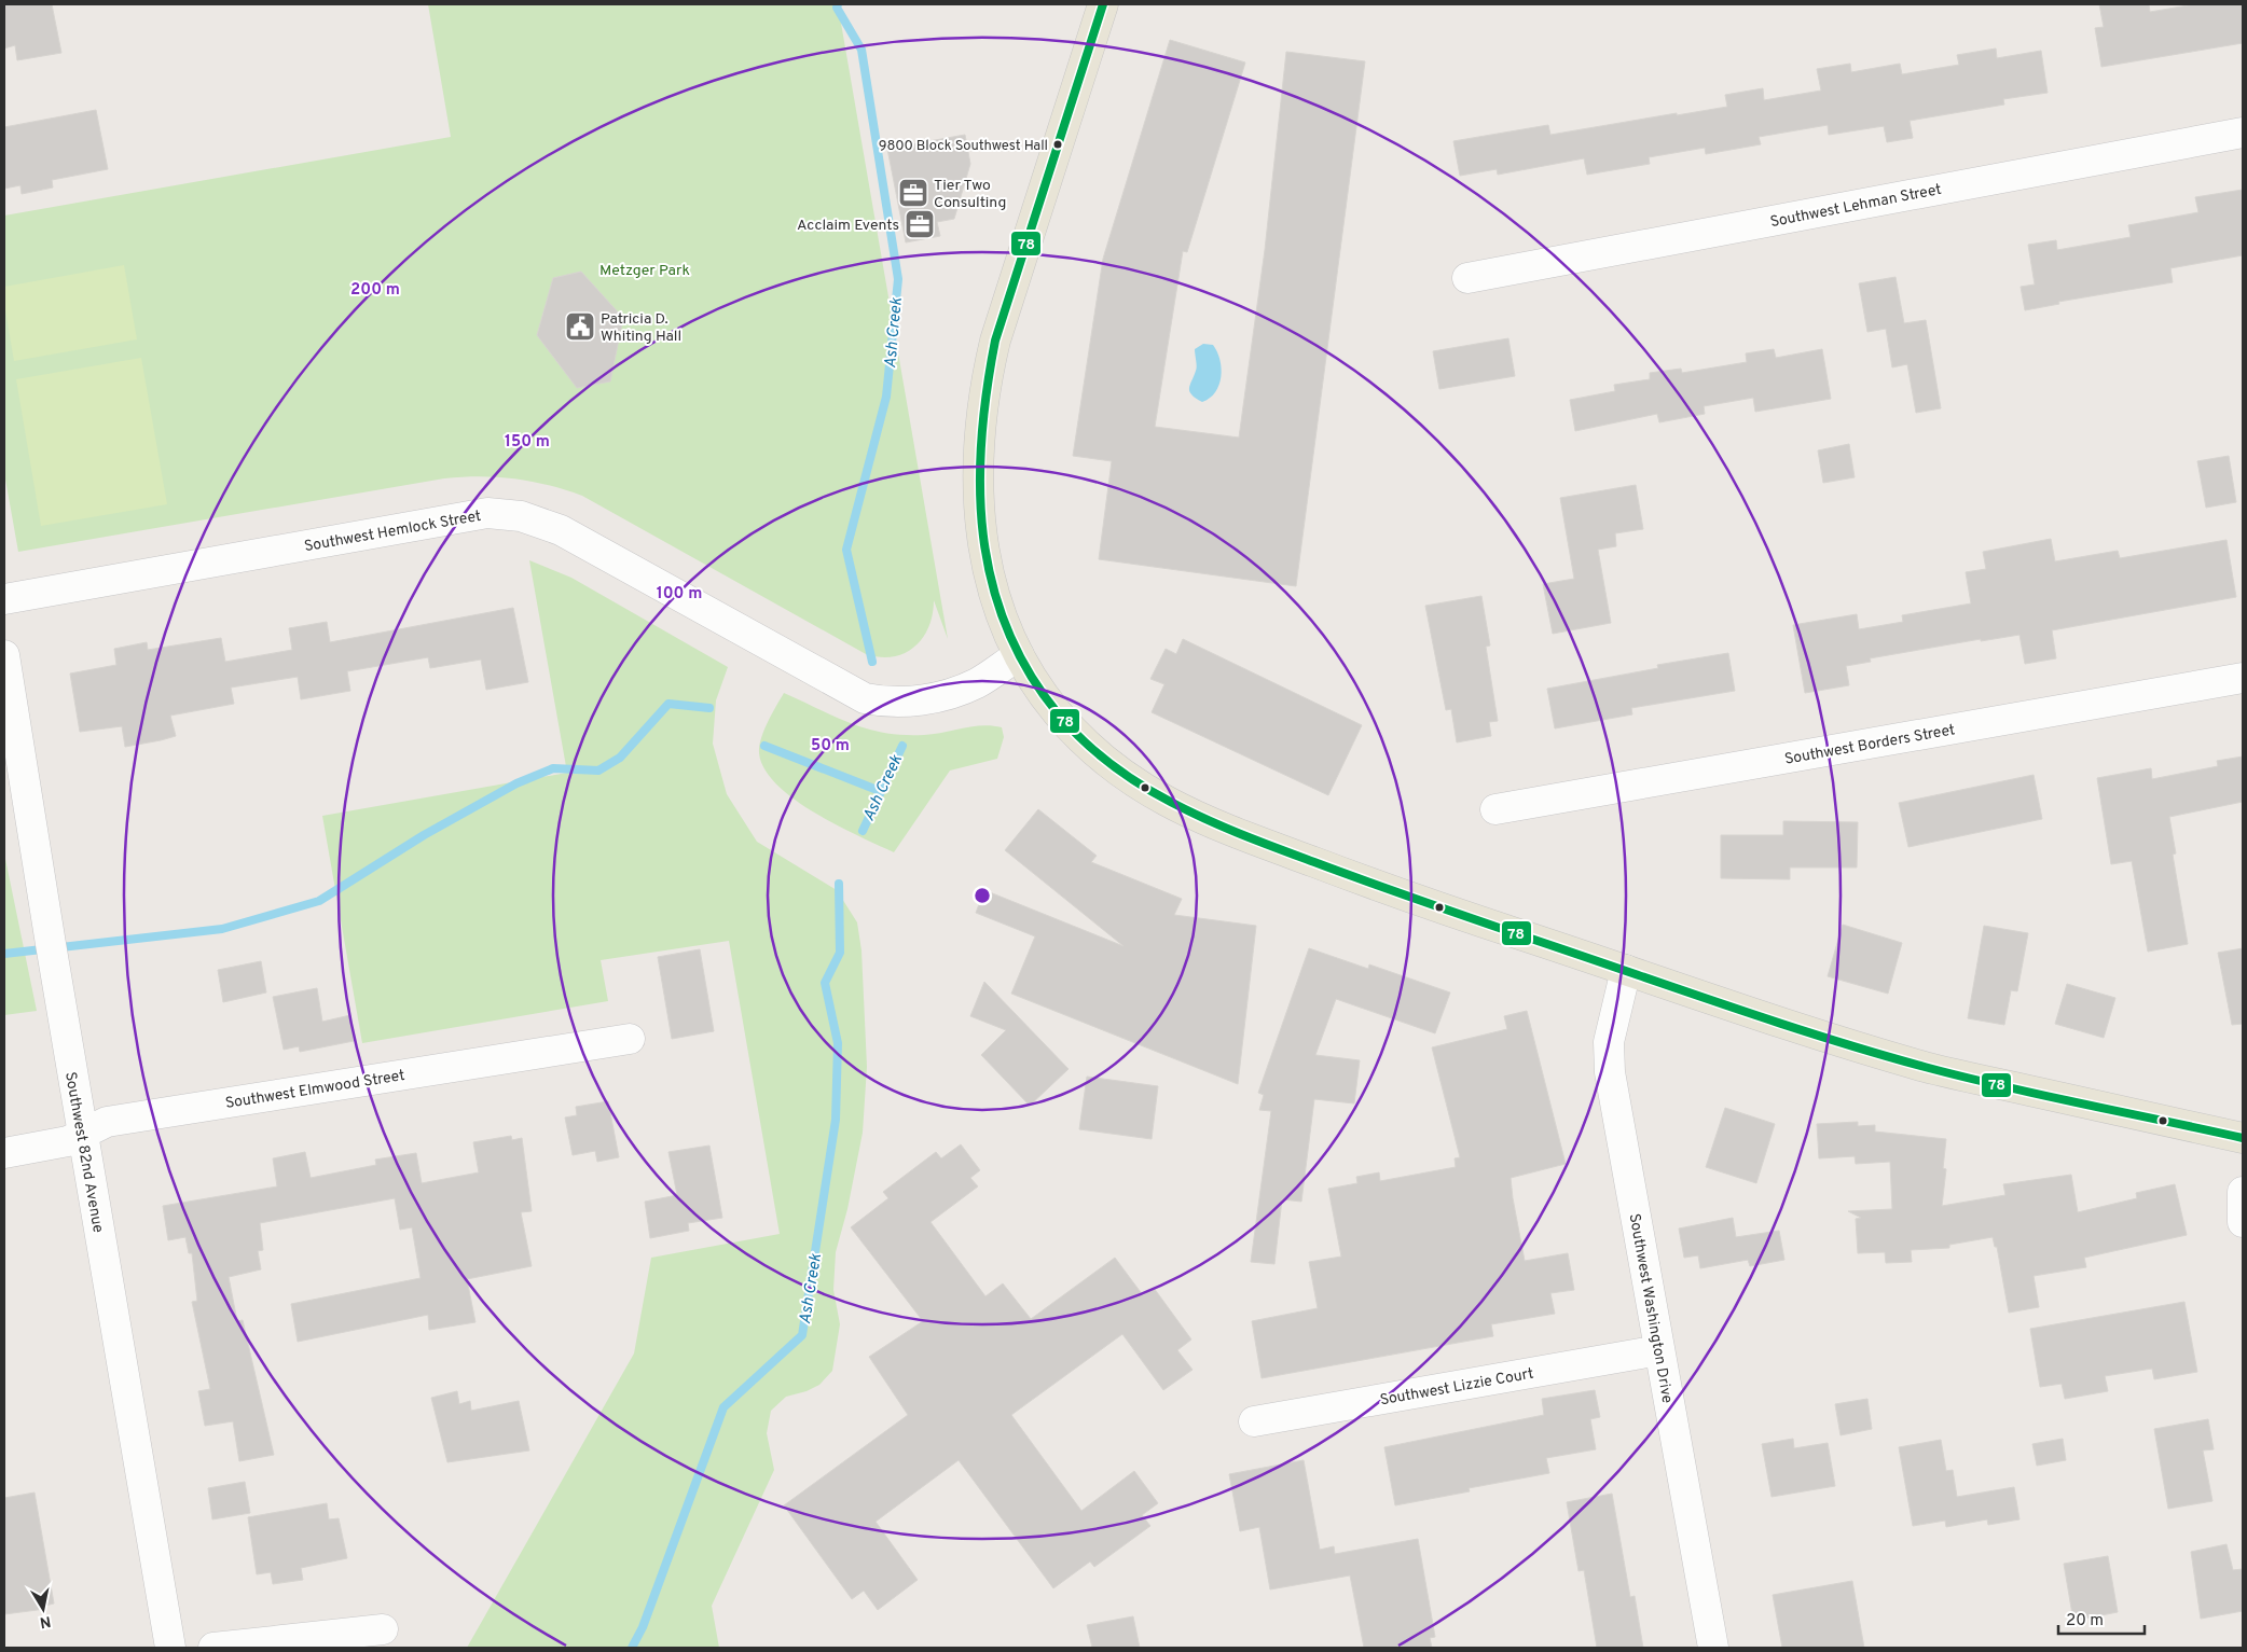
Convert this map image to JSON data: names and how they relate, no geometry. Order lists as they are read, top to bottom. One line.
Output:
{"streets":{"street":["Southwest Lehman Street","Southwest Hemlock Street","Southwest Borders Street","Southwest Elmwood Street","Southwest 82nd Avenue","Southwest Washington Drive","Southwest Lizzie Court"]},"crossings":[["Southwest Elmwood Street","Southwest 82nd Avenue"],["Southwest Washington Drive","Southwest Lizzie Court"]],"water":["Ash Creek"],"parks":["Metzger Park"],"places":{"other":["9800 Block Southwest Hall"],"office":["Tier Two Consulting","Acclaim Events"],"public building":["Patricia D. Whiting Hall"]},"lines":["transit line 78"],"scale_bar":"20 m","north":"bottom","rings":["200 m","150 m","100 m","50 m"]}
